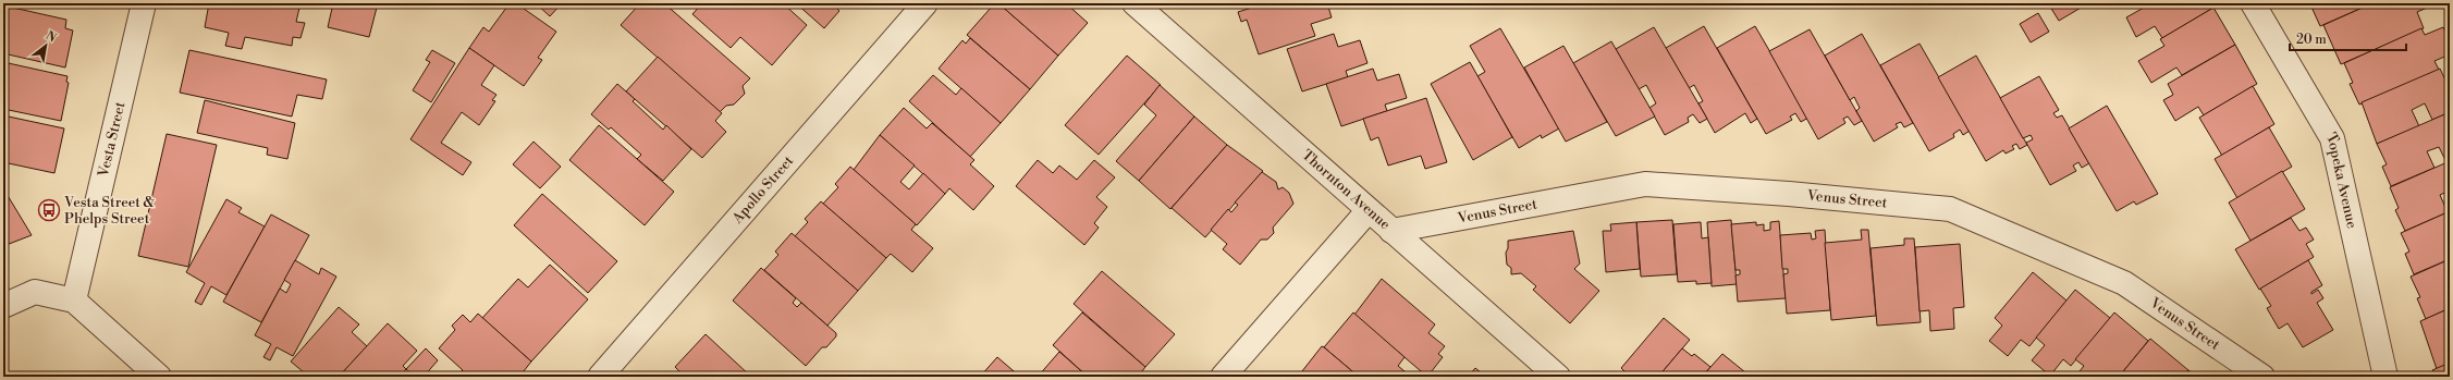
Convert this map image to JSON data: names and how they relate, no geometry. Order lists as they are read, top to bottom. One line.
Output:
{"streets":{"street":["Vesta Street","Topeka Avenue","Apollo Street","Thornton Avenue","Venus Street"]},"crossings":[["Thornton Avenue","Venus Street"]],"places":{"bus stop":["Vesta Street & Phelps Street"]},"scale_bar":"20 m","north":"top right"}
